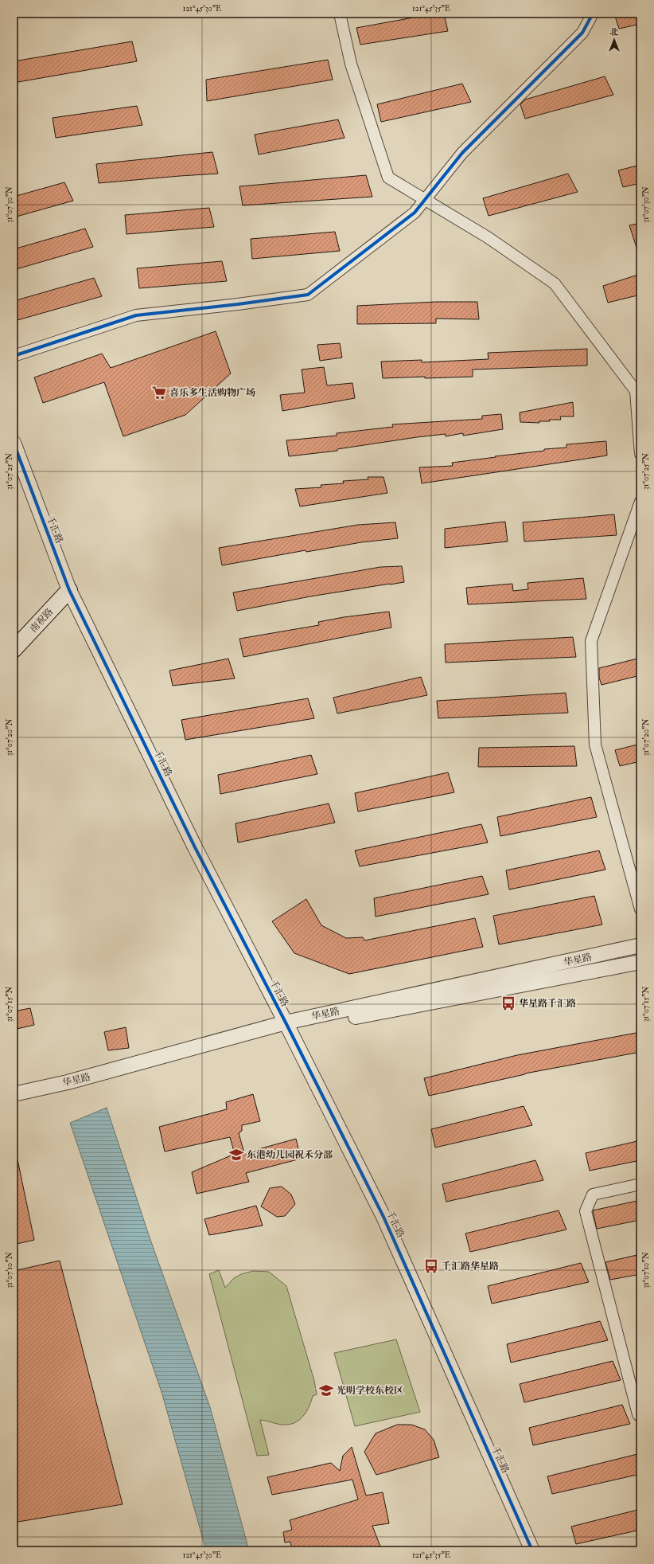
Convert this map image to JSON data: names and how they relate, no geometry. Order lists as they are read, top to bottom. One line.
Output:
{"streets":{"main road":["南祝路"],"street":["千汇路","华星路"]},"crossings":[["千汇路","南祝路"],["千汇路","华星路"]],"places":{"supermarket":["喜乐多生活购物广场"],"bus stop":["华星路千汇路","千汇路华星路"],"school or university":["东港幼儿园祝禾分部","光明学校东校区"]},"north":"top","coordinates":["121°45'30\"E","121°45'35\"E","31°07'30\"N","31°07'25\"N","31°07'20\"N","31°07'15\"N","31°07'10\"N"]}
